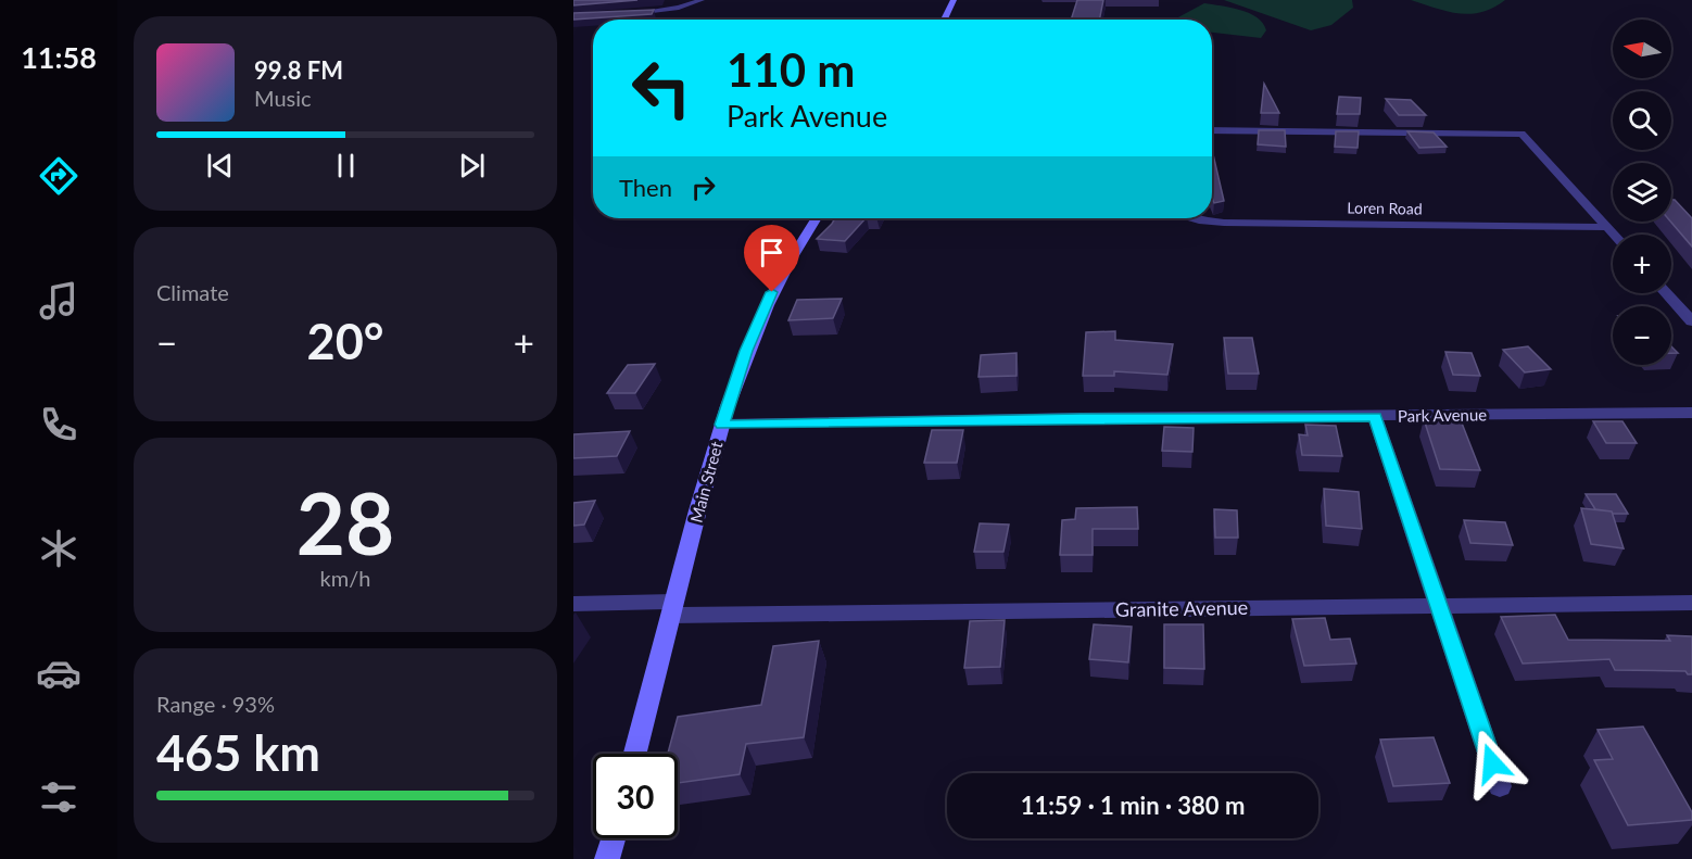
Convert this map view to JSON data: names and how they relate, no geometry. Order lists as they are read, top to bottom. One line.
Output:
{"streets":{"main road":["Main Street"],"street":["Loren Road","Park Avenue","Granite Avenue"]},"crossings":[["Park Avenue","Main Street"],["Main Street","Granite Avenue"]],"north":"left","page":{"tabs":"11:58","map_buttons":["+","−"],"turn":["110 m","Park Avenue"],"song":["99.8 FM","Music"],"then":"Then","tile":["Climate",["28","km/h"],["Range · 93%","465 km"]],"heat":["−","20°","+"],"limit":"30","trip":"11:59 · 1 min · 380 m"}}
